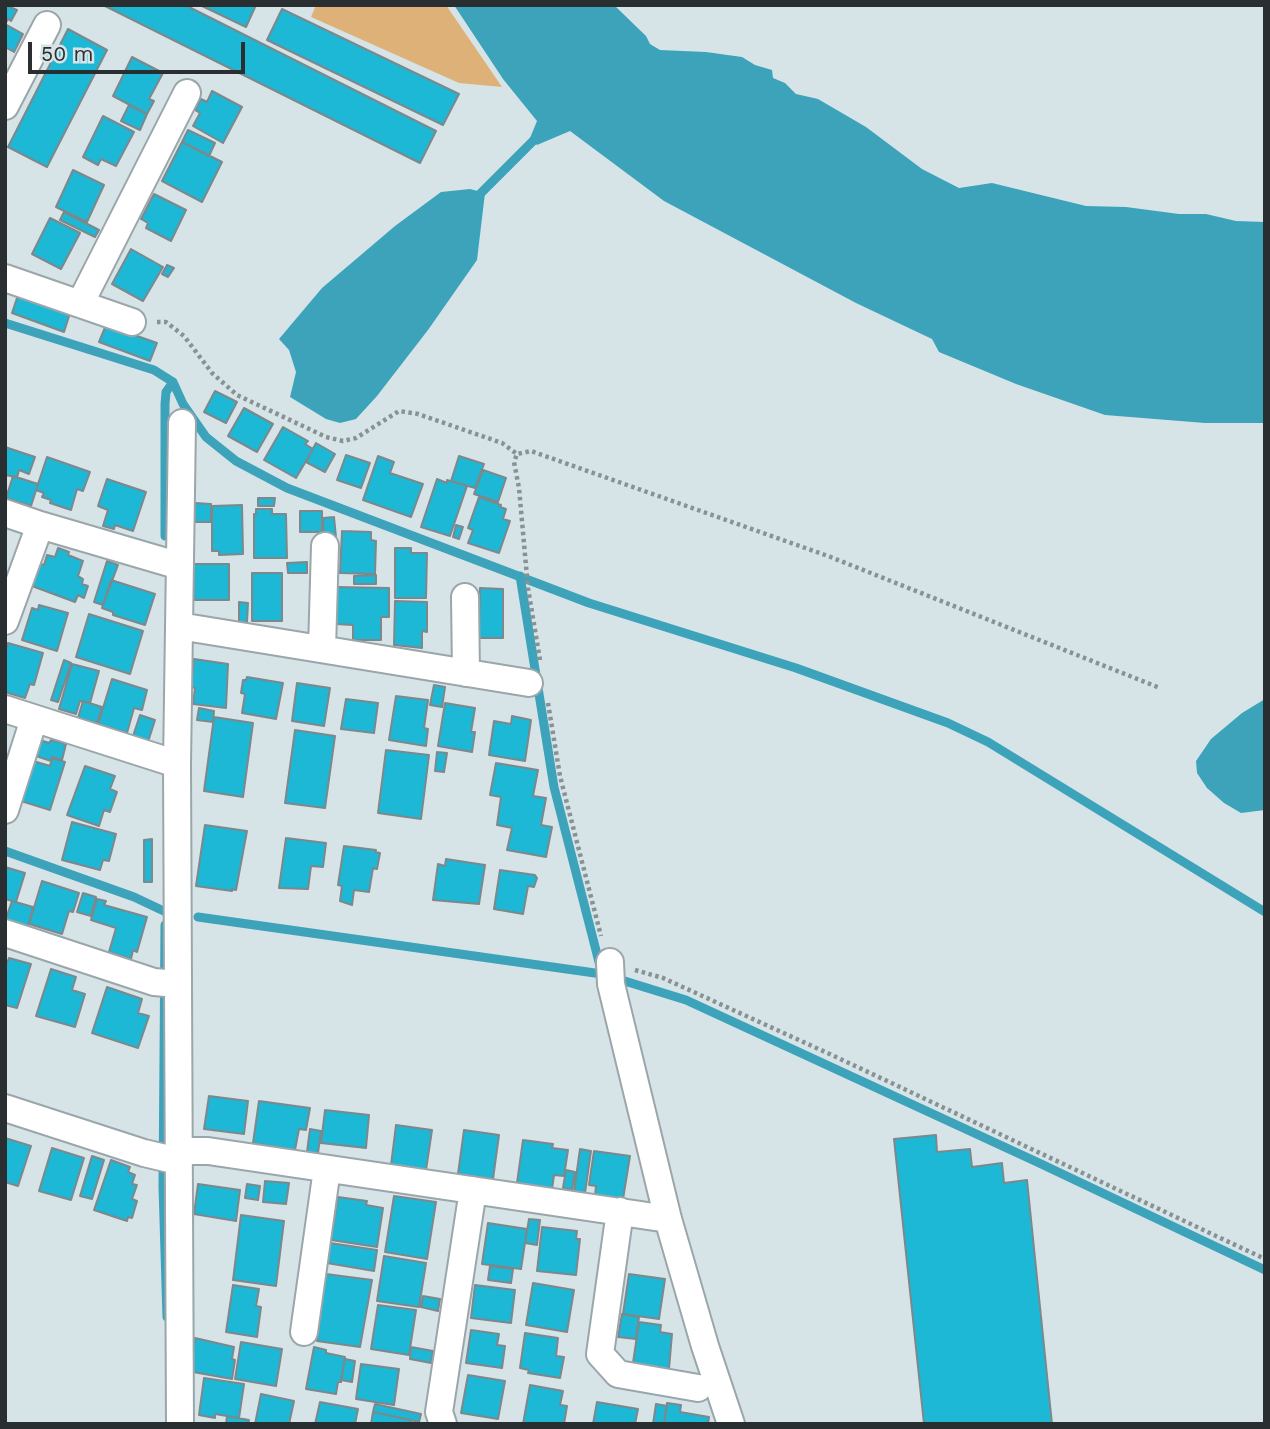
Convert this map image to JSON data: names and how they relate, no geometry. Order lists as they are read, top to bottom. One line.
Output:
{"scale_bar":"50 m"}
